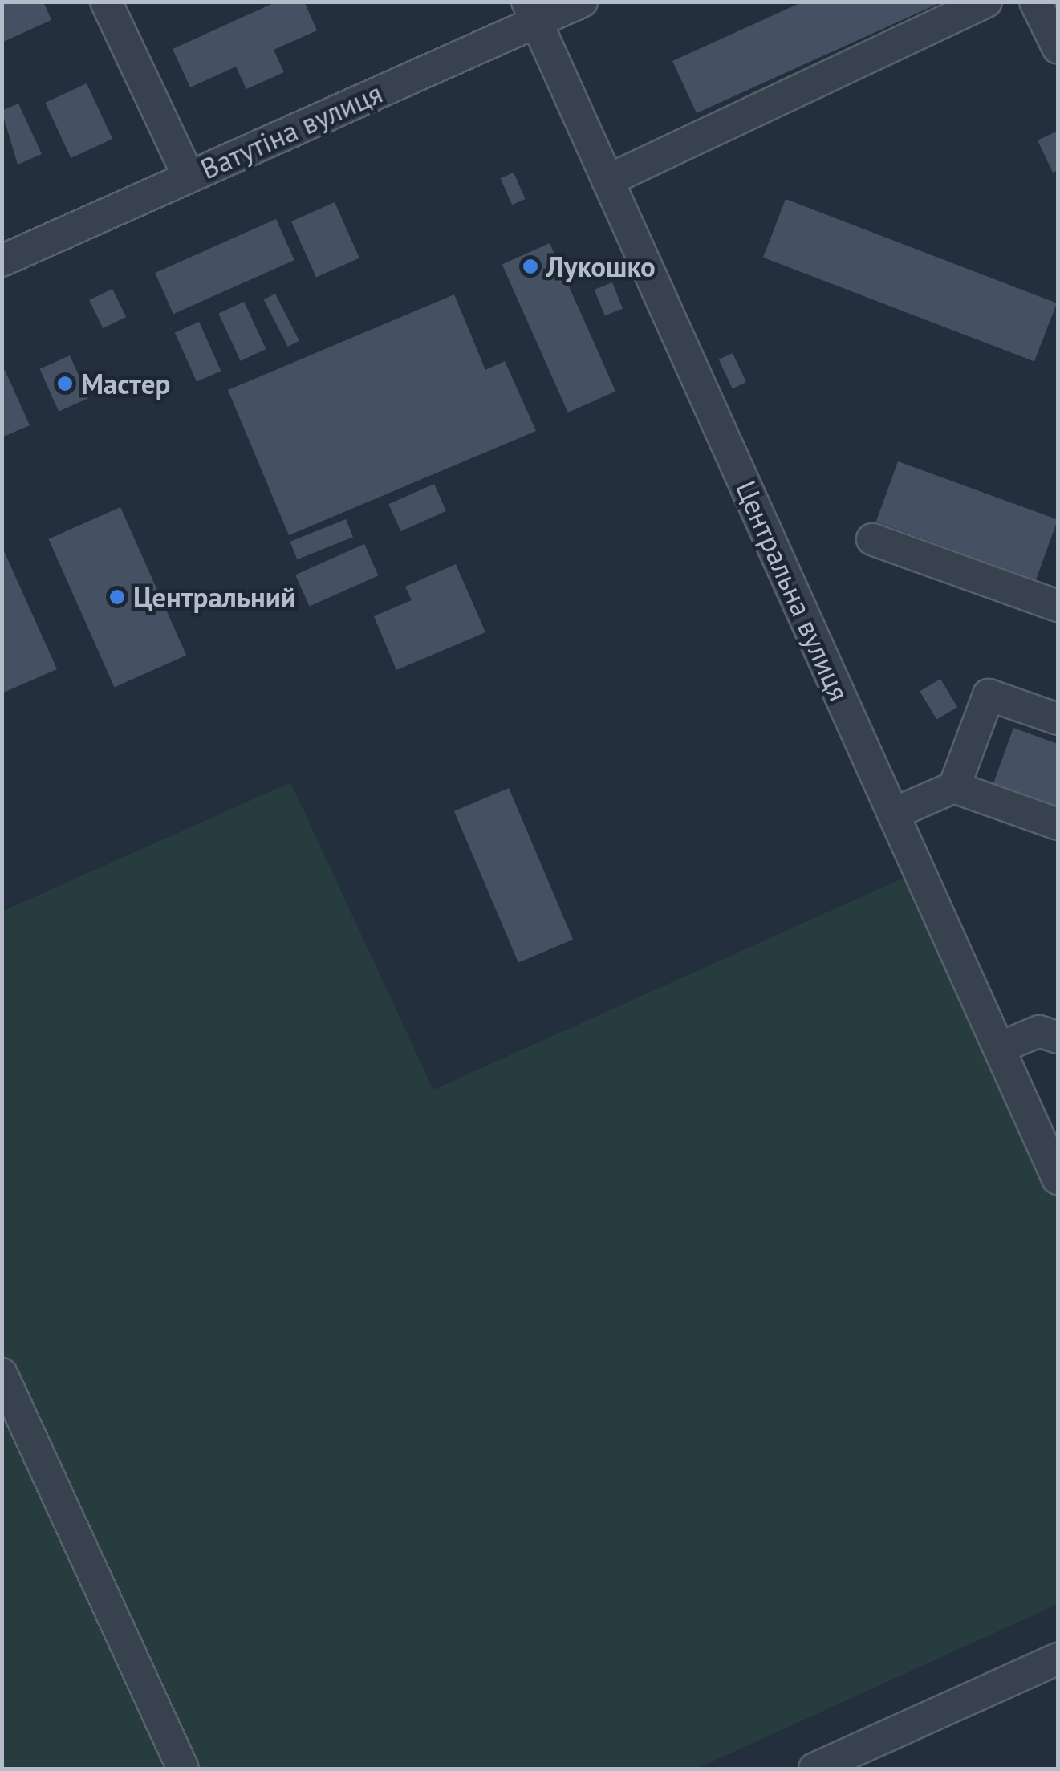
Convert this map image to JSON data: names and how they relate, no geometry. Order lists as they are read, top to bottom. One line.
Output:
{"streets":{"street":["Ватутіна вулиця","Центральна вулиця"]},"crossings":[["Ватутіна вулиця","Центральна вулиця"]],"places":["Лукошко","Мастер","Центральний"]}
